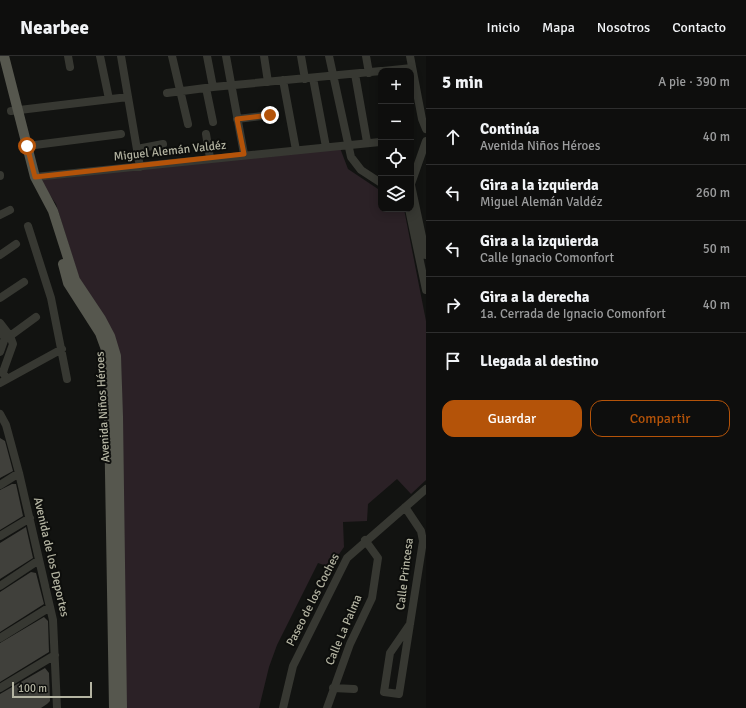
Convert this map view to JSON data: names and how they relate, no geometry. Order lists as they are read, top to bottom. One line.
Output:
{"streets":{"main road":["Avenida Niños Héroes"],"street":["Miguel Alemán Valdéz","Avenida de los Deportes","Calle Princesa","Paseo de los Coches","Calle La Palma"]},"crossings":[["Miguel Alemán Valdéz","Avenida Niños Héroes"],["Calle Princesa","Paseo de los Coches"],["Paseo de los Coches","Calle La Palma"]],"scale_bar":"100 m","page":{"header":"Nearbee","nav":["Inicio","Mapa","Nosotros","Contacto"],"heading":["5 min","A pie · 390 m"],"map_buttons":["+","−"],"list":[["Continúa","Avenida Niños Héroes","40 m"],["Gira a la izquierda","Miguel Alemán Valdéz","260 m"],["Gira a la izquierda","Calle Ignacio Comonfort","50 m"],["Gira a la derecha","1a. Cerrada de Ignacio Comonfort","40 m"],"Llegada al destino"],"buttons":["Guardar","Compartir"],"scale":"100 m"}}
